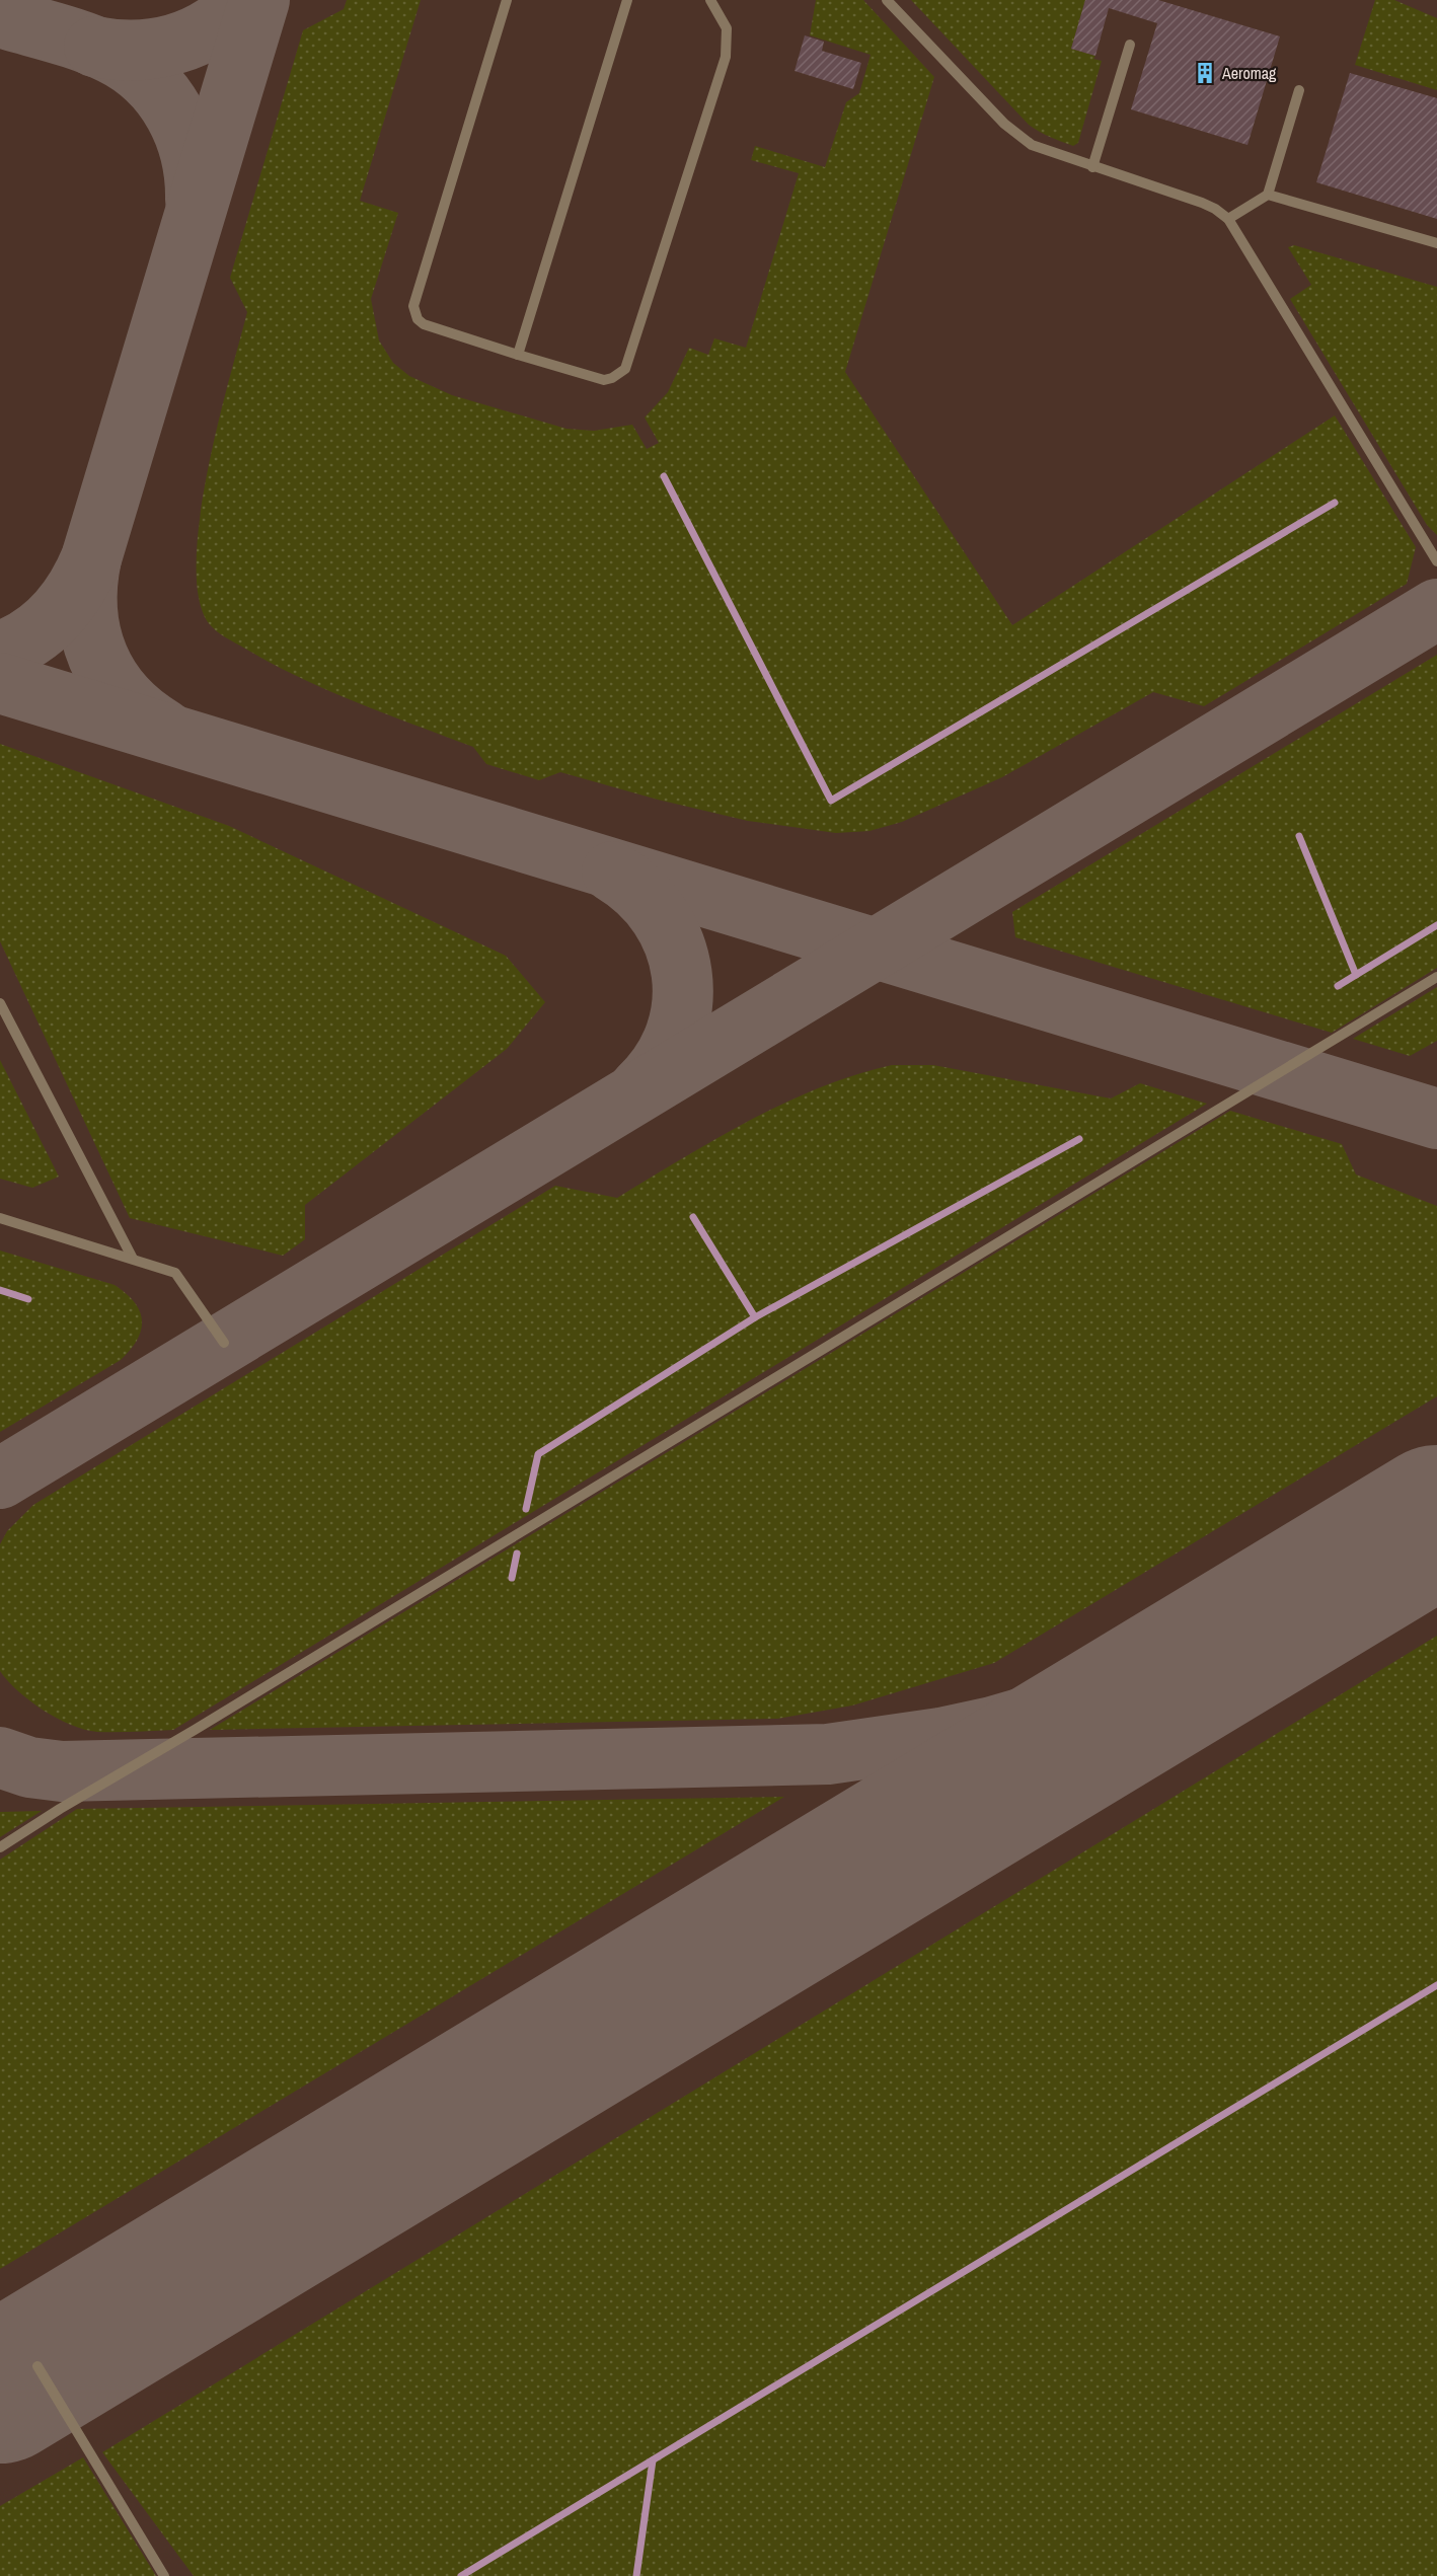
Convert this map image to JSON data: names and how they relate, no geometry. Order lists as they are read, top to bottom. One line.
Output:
{"places":{"building":["Aeromag"]}}
